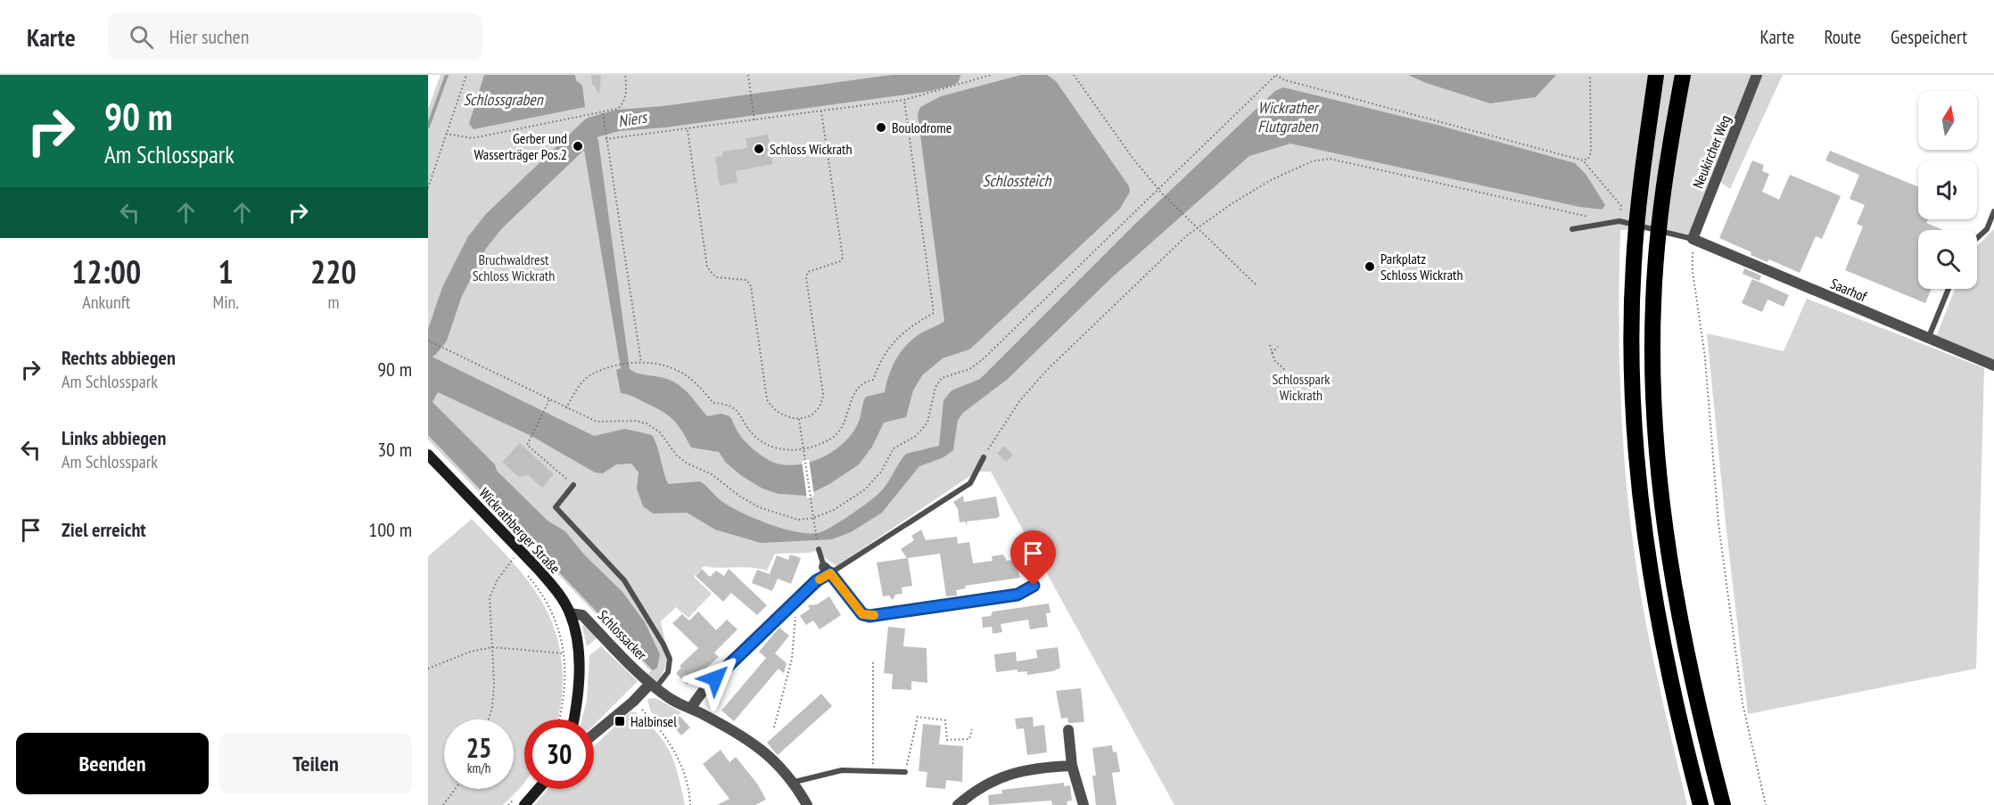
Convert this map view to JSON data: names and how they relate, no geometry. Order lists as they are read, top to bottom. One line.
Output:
{"streets":{"main road":["Wickrathberger Straße"],"street":["Neukircher Weg","Saarhof","Schlossacker"]},"crossings":[["Neukircher Weg","Saarhof"],["Wickrathberger Straße","Schlossacker"]],"water":["Schlossgraben","Wickrather Flutgraben","Niers","Schlossteich"],"parks":["Bruchwaldrest Schloss Wickrath","Schlosspark Wickrath"],"places":{"other":["Boulodrome","Gerber und Wasserträger Pos.2","Schloss Wickrath","Parkplatz Schloss Wickrath"],"transit":["Halbinsel"]},"north":"top","page":{"header":"Karte","search":"Hier suchen","nav":["Karte","Route","Gespeichert"],"turn":["90 m","Am Schlosspark"],"eta":["12:00","Ankunft","1","Min.","220","m"],"list":[{"name":"Rechts abbiegen","note":"Am Schlosspark","value":"90 m"},{"name":"Links abbiegen","note":"Am Schlosspark","value":"30 m"},{"name":"Ziel erreicht","value":"100 m"}],"speed":"25 km/h","limit":"30","buttons":["Beenden","Teilen"]}}
